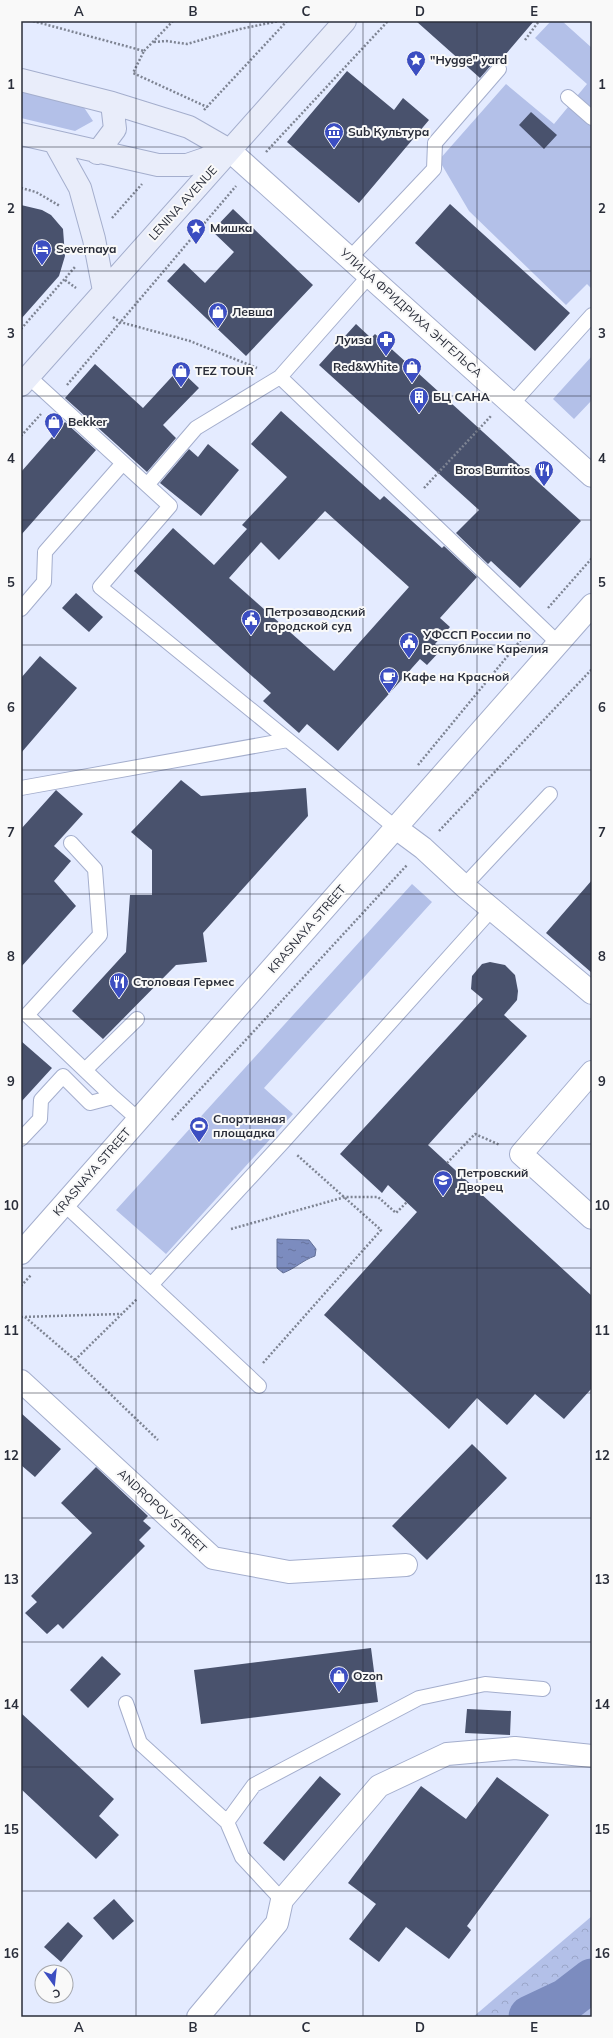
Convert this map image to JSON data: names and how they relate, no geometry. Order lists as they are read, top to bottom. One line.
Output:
{"streets":{"main road":["LENINA AVENUE"],"street":["УЛИЦА ФРИДРИХА ЭНГЕЛЬСА","KRASNAYA STREET","ANDROPOV STREET"]},"crossings":[["LENINA AVENUE","УЛИЦА ФРИДРИХА ЭНГЕЛЬСА"]],"places":{"place":["\"Hygge\" yard","Мишка"],"museum":["Sub Культура"],"hotel":["Severnaya"],"shop":["Левша","Red&White","TEZ TOUR","Bekker","Ozon"],"pharmacy":["Луиза"],"building":["БЦ САНА"],"restaurant":["Bros Burritos","Столовая Гермес"],"public building":["Петрозаводский городской суд","УФССП России по Республике Карелия"],"cafe":["Кафе на Красной"],"sports":["Спортивная площадка"],"school or university":["Петровский Дворец"]},"north":"bottom","grid":{"columns":["A","B","C","D","E"],"rows":["1","2","3","4","5","6","7","8","9","10","11","12","13","14","15","16"]}}
